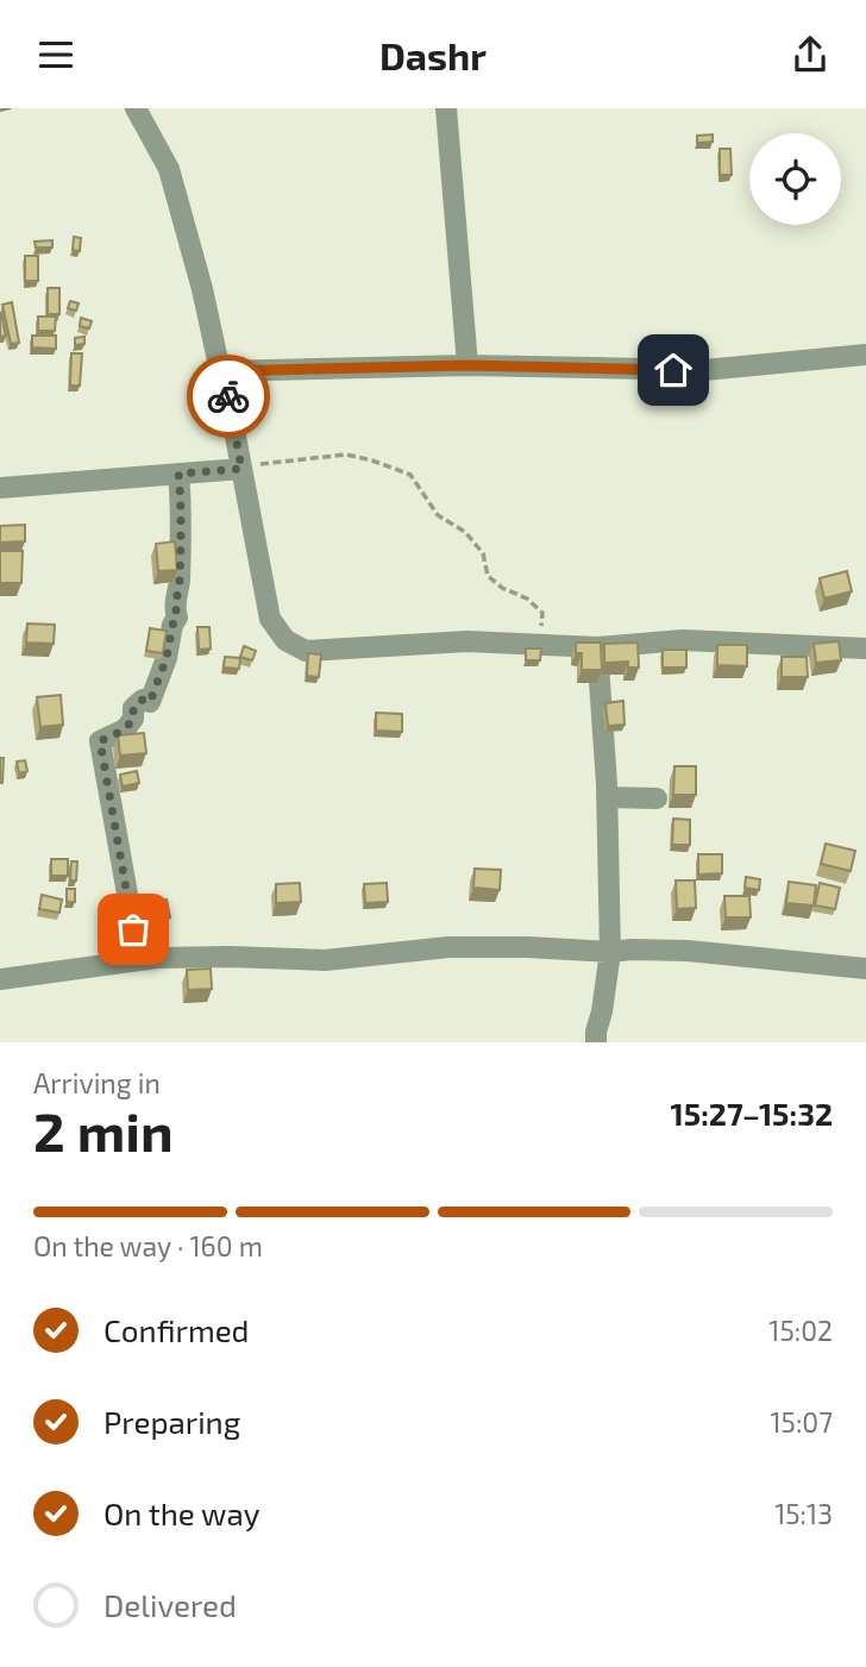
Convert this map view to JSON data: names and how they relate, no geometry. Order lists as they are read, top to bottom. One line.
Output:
{"page":{"header":"Dashr","heading":["2 min","Arriving in","15:27–15:32"],"bar":"On the way · 160 m","list":[["Confirmed","15:02"],["Preparing","15:07"],["On the way","15:13"],"Delivered"]}}
